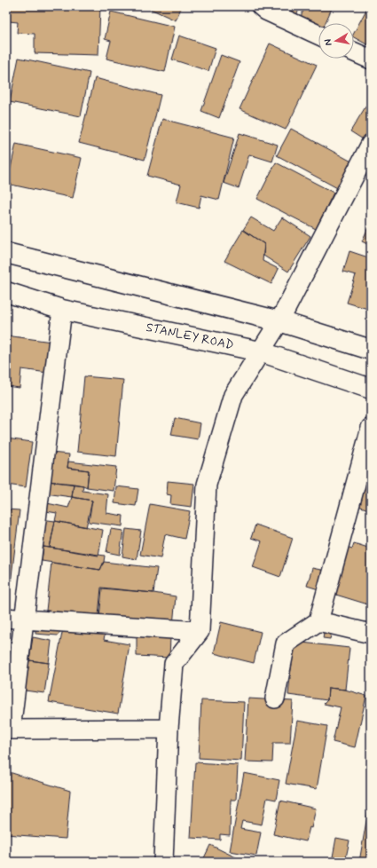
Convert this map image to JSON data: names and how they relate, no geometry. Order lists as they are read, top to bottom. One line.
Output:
{"streets":{"main road":["STANLEY ROAD"]},"north":"left"}
